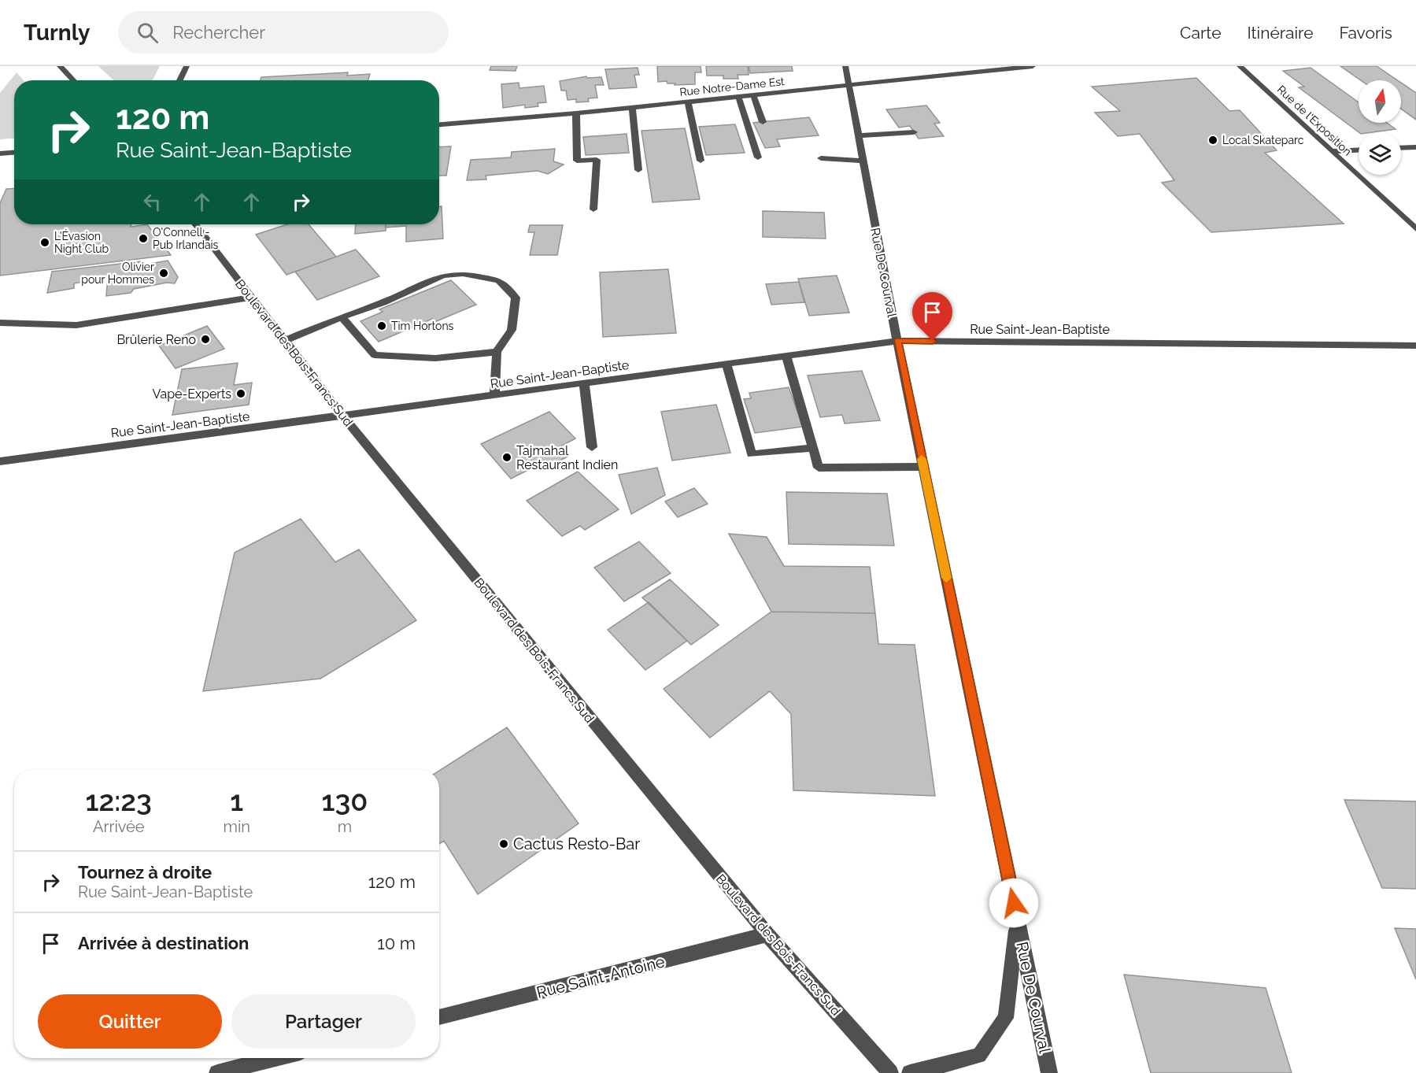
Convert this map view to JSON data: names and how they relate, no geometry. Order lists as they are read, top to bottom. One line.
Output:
{"streets":{"street":["Rue Notre-Dame Est","Rue de l'Exposition","Rue De Courval","Rue Saint-Jean-Baptiste","Boulevard des Bois-Francs Sud","Rue Saint-Antoine"]},"crossings":[["Rue Notre-Dame Est","Rue De Courval"],["Rue De Courval","Rue Saint-Jean-Baptiste"],["Rue Saint-Jean-Baptiste","Boulevard des Bois-Francs Sud"],["Boulevard des Bois-Francs Sud","Rue Saint-Antoine"]],"places":["Local Skateparc","O'Connell - Pub Irlandais","L'Évasion Night Club","Olivier pour Hommes","Tim Hortons","Brûlerie Reno","Vape-Experts","Tajmahal Restaurant Indien","Cactus Resto-Bar"],"north":"top","page":{"header":"Turnly","search":"Rechercher","nav":["Carte","Itinéraire","Favoris"],"turn":["120 m","Rue Saint-Jean-Baptiste"],"eta":["12:23","Arrivée","1","min","130","m"],"list":[{"name":"Tournez à droite","note":"Rue Saint-Jean-Baptiste","value":"120 m"},{"name":"Arrivée à destination","value":"10 m"}],"buttons":["Quitter","Partager"]}}
